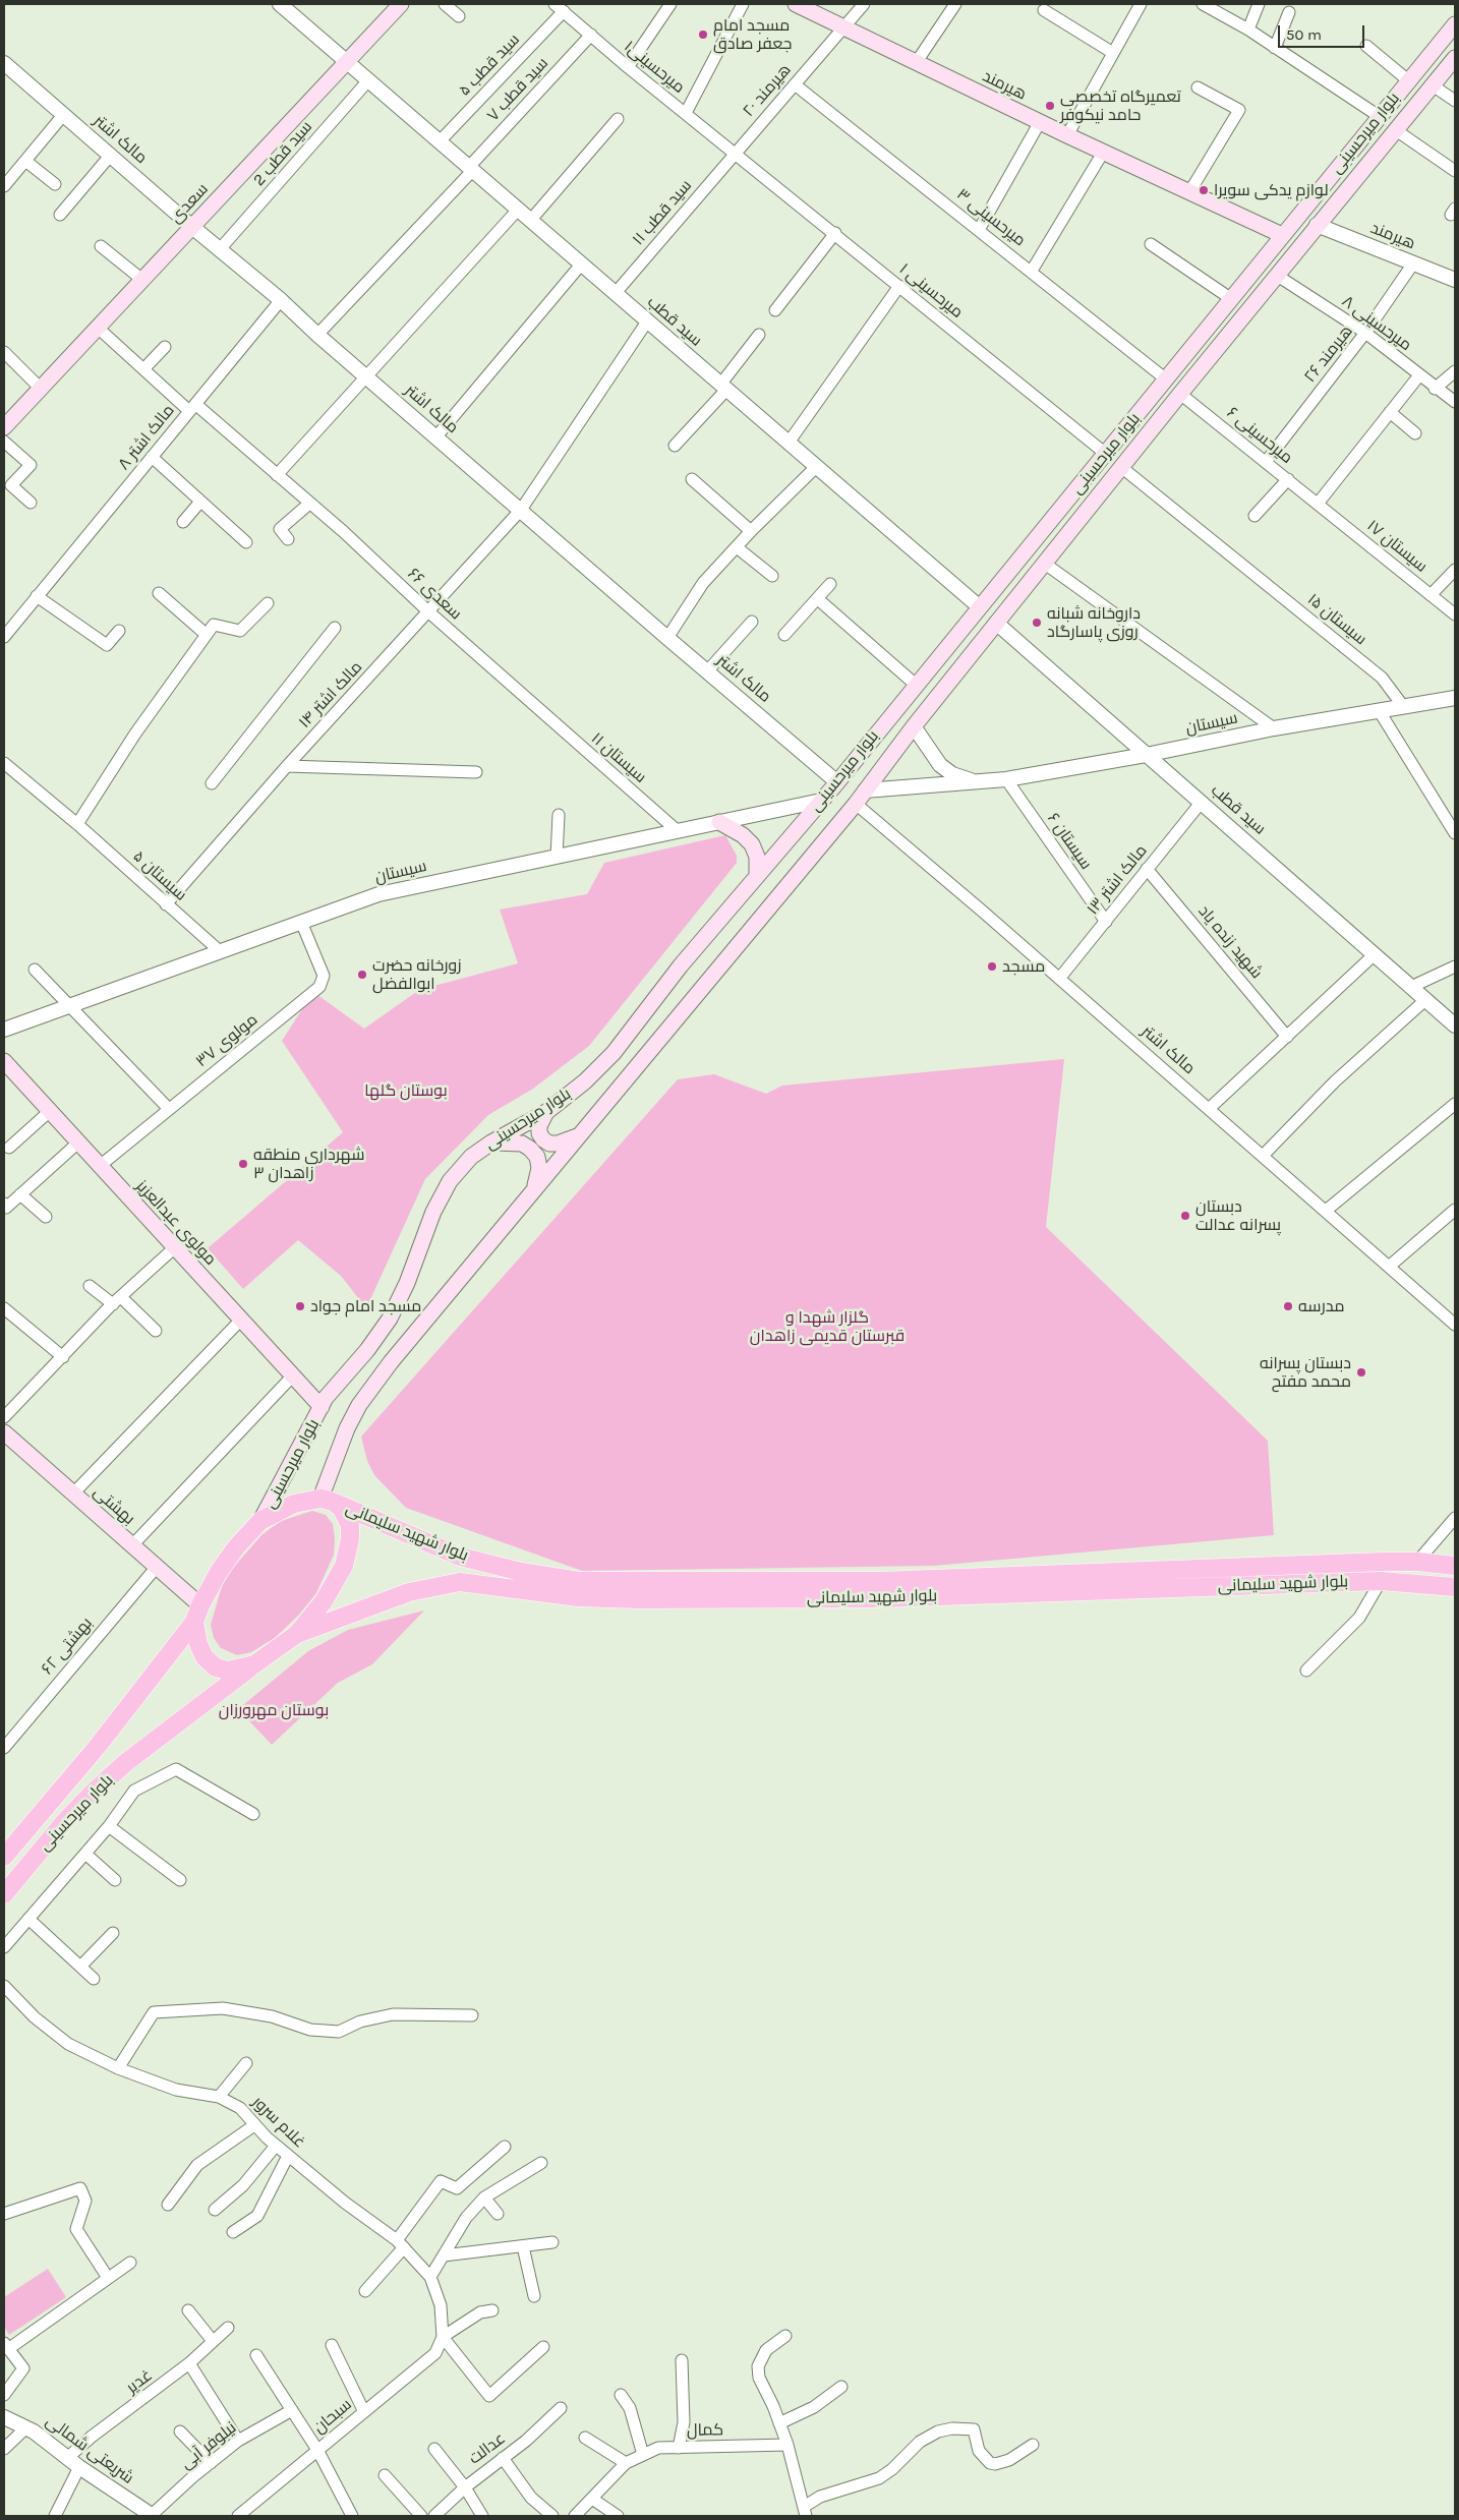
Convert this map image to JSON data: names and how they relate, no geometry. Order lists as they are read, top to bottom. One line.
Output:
{"streets":{"main road":["هیرمند","بلوار میرحسینی","سعدی","مولوی عبدالعزیز","بهشتی","بلوار شهید سلیمانی"],"street":["سید قطب ۵","میرحسینی۱","سید قطب ۷","هیرمند ۲۰","مالک اشتر","سید قطب 2","سید قطب ۱۱","میرحسینی ۳","میرحسینی ۱","سید قطب","میرحسینی ۸","هیرمند ۲۶","میرحسینی ۶","مالک اشتر ۸","سیستان ۱۷","سعدی ۶۶","سیستان ۱۵","مالک اشتر ۱۴","سیستان","سیستان ۱۱","سیستان ۶","سیستان ۵","مالک اشتر ۱۳","شهید زنده یاد","مولوی ۳۷","بهشتی ۶۲","غلام سرور","غدیر","سبحان","کمال","نیلوفر آبی","عدالت","شریعتی شمالی"]},"crossings":[["سید قطب ۵","میرحسینی۱"],["سید قطب ۵","سید قطب"],["میرحسینی۱","سید قطب ۷"],["میرحسینی۱","هیرمند ۲۰"],["میرحسینی۱","سید قطب ۱۱"],["میرحسینی۱","میرحسینی ۱"],["هیرمند","هیرمند ۲۰"],["هیرمند","بلوار میرحسینی"],["هیرمند","هیرمند ۲۶"],["سید قطب ۷","مالک اشتر"],["سید قطب ۷","سید قطب"],["هیرمند ۲۰","سید قطب ۱۱"],["هیرمند ۲۰","میرحسینی ۳"],["هیرمند ۲۰","میرحسینی ۱"],["بلوار میرحسینی","مالک اشتر"],["بلوار میرحسینی","میرحسینی ۳"],["بلوار میرحسینی","میرحسینی ۱"],["بلوار میرحسینی","سید قطب"],["بلوار میرحسینی","میرحسینی ۸"],["بلوار میرحسینی","میرحسینی ۶"],["بلوار میرحسینی","سیستان ۱۵"],["بلوار میرحسینی","سیستان"],["بلوار میرحسینی","مولوی عبدالعزیز"],["بلوار میرحسینی","بهشتی"],["بلوار میرحسینی","بلوار شهید سلیمانی"],["مالک اشتر","سید قطب 2"],["مالک اشتر","سعدی"],["مالک اشتر","مالک اشتر ۸"],["مالک اشتر","مالک اشتر ۱۴"],["مالک اشتر","مالک اشتر ۱۳"],["سید قطب 2","سید قطب"],["سعدی","سید قطب"],["سید قطب ۱۱","میرحسینی ۱"],["سید قطب ۱۱","سید قطب"],["سید قطب","مالک اشتر ۱۴"],["سید قطب","سیستان"],["سید قطب","مالک اشتر ۱۳"],["میرحسینی ۸","هیرمند ۲۶"],["هیرمند ۲۶","میرحسینی ۶"],["میرحسینی ۶","سیستان ۱۷"],["مالک اشتر ۸","سعدی ۶۶"],["سعدی ۶۶","مالک اشتر ۱۴"],["سعدی ۶۶","سیستان ۱۱"],["سیستان ۱۵","سیستان"],["مالک اشتر ۱۴","سیستان ۵"],["سیستان","سیستان ۱۱"],["سیستان","سیستان ۶"],["سیستان","سیستان ۵"],["سیستان","مولوی ۳۷"],["سیستان ۶","مالک اشتر ۱۳"],["مالک اشتر ۱۳","شهید زنده یاد"],["مولوی ۳۷","مولوی عبدالعزیز"],["بهشتی","بهشتی ۶۲"],["غلام سرور","سبحان"],["غدیر","شریعتی شمالی"],["نیلوفر آبی","شریعتی شمالی"]],"parks":["بوستان گلها","گلزار شهدا و قبرستان قدیمی زاهدان","بوستان مهرورزان"],"places":["مسجد امام جعفر صادق","تعمیرگاه تخصصی حامد نیکوفر","لوازم یدکی سویرا","داروخانه شبانه روزی پاسارگاد","مسجد","زورخانه حضرت ابوالفضل","شهرداری منطقه ۳ زاهدان","دبستان پسرانه عدالت","مسجد امام جواد","مدرسه","دبستان پسرانه محمد مفتح"],"scale_bar":"50 m"}
